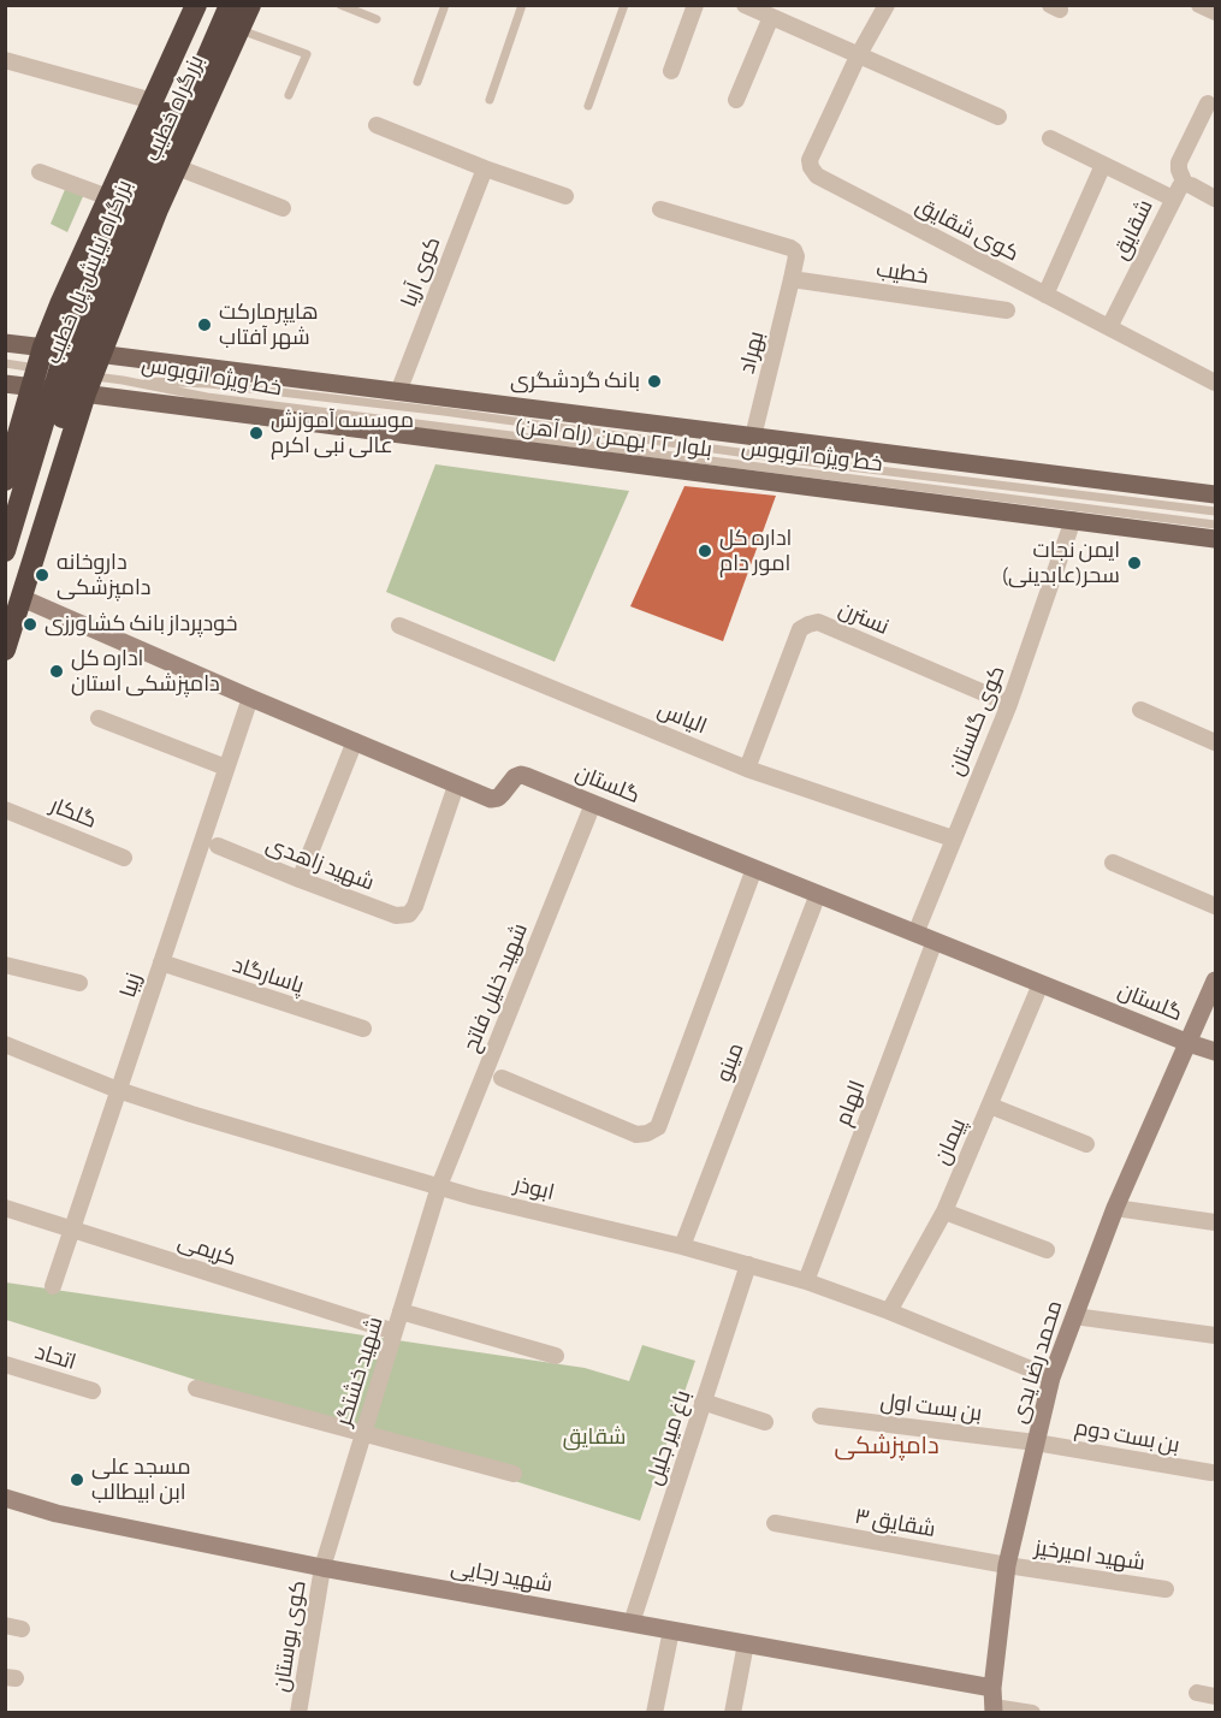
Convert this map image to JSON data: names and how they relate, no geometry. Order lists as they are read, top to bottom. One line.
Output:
{"streets":{"highway":["بزرگراه خطیب","بزرگراه نیایش-پل خطیب"],"main road":["بلوار ۲۲ بهمن (راه آهن)","گلستان","محمد رضا یدی","شهید رجایی"],"street":["کوی شقایق","شقایق","کوی آریا","خطیب","بهراد","نسترن","الیاس","کوی گلستان","گلکار","شهید زاهدی","پاسارگاد","زیبا","شهید خلیل فاتح","مینو","الهام","پیمان","ابوذر","کریمی","اتحاد","شهید خشتگر","بن بست اول","بن بست دوم","باغ میر جلیل","شقایق ۳","شهید امیرخیز","کوی بوستان"],"lane":["خط ویژه اتوبوس"]},"crossings":[["بزرگراه خطیب","بزرگراه نیایش-پل خطیب"],["بزرگراه خطیب","بلوار ۲۲ بهمن (راه آهن)"],["بزرگراه خطیب","گلستان"],["کوی شقایق","شقایق"],["بزرگراه نیایش-پل خطیب","گلستان"],["کوی آریا","بلوار ۲۲ بهمن (راه آهن)"],["خطیب","بهراد"],["بهراد","بلوار ۲۲ بهمن (راه آهن)"],["بلوار ۲۲ بهمن (راه آهن)","کوی گلستان"],["نسترن","الیاس"],["نسترن","کوی گلستان"],["الیاس","کوی گلستان"],["کوی گلستان","گلستان"],["گلستان","شهید زاهدی"],["گلستان","زیبا"],["گلستان","شهید خلیل فاتح"],["گلستان","مینو"],["گلستان","الهام"],["گلستان","پیمان"],["گلستان","محمد رضا یدی"],["پاسارگاد","زیبا"],["زیبا","ابوذر"],["زیبا","کریمی"],["شهید خلیل فاتح","ابوذر"],["شهید خلیل فاتح","شهید خشتگر"],["مینو","ابوذر"],["الهام","ابوذر"],["پیمان","ابوذر"],["ابوذر","محمد رضا یدی"],["ابوذر","شهید خشتگر"],["ابوذر","باغ میر جلیل"],["کریمی","شهید خشتگر"],["محمد رضا یدی","بن بست اول"],["محمد رضا یدی","بن بست دوم"],["محمد رضا یدی","شقایق ۳"],["محمد رضا یدی","شهید امیرخیز"],["محمد رضا یدی","شهید رجایی"],["شهید خشتگر","شهید رجایی"],["شهید خشتگر","کوی بوستان"],["بن بست اول","بن بست دوم"],["باغ میر جلیل","شهید رجایی"],["شقایق ۳","شهید امیرخیز"],["شهید رجایی","کوی بوستان"]],"districts":["دامپزشکی"],"parks":["شقایق"],"places":["هایپرمارکت شهر آفتاب","بانک گردشگری","موسسه آموزش عالی نبی اکرم","اداره کل امور دام","ایمن نجات سحر(عابدینی)","داروخانه دامپزشکی","خودپرداز بانک کشاورزی","اداره کل دامپزشکی استان","مسجد علی ابن ابیطالب"]}
